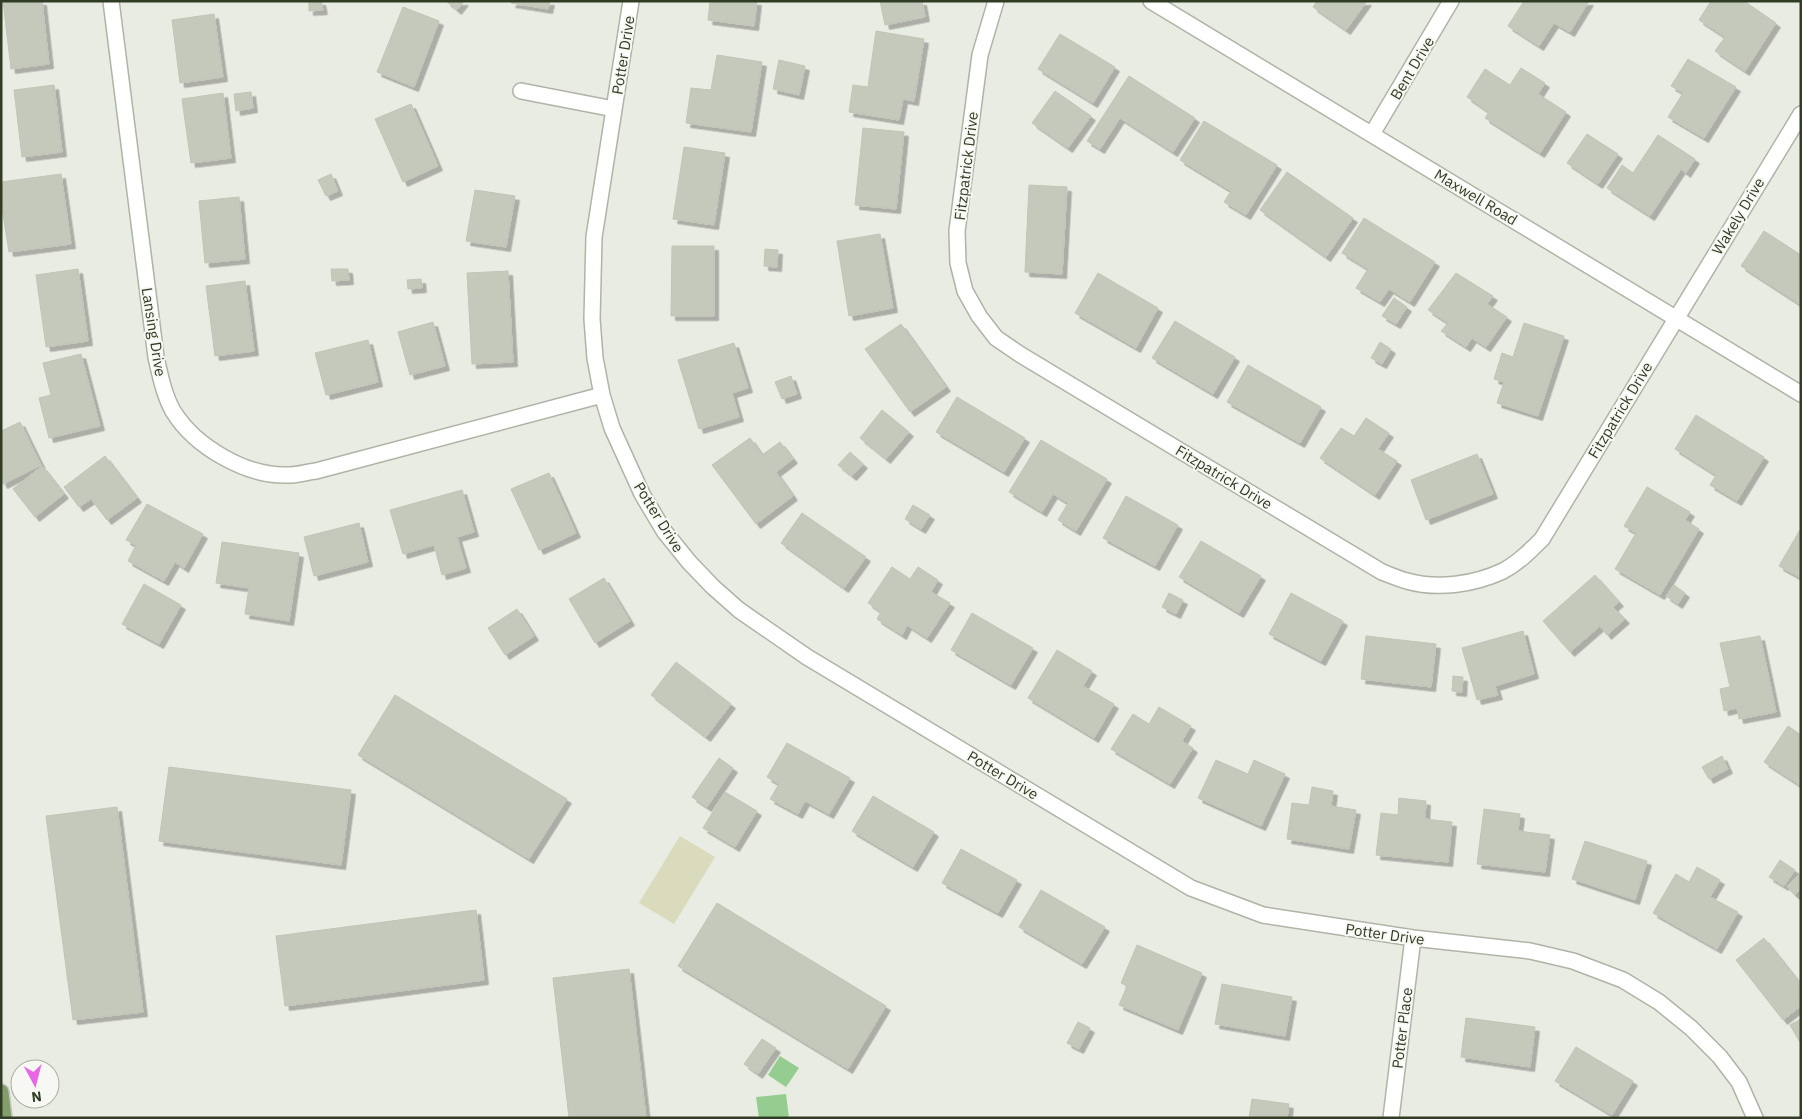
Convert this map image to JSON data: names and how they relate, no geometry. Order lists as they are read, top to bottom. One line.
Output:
{"streets":{"street":["Potter Drive","Bent Drive","Fitzpatrick Drive","Maxwell Road","Wakely Drive","Lansing Drive","Potter Place"]},"crossings":[["Potter Drive","Lansing Drive"],["Potter Drive","Potter Place"],["Bent Drive","Maxwell Road"],["Fitzpatrick Drive","Maxwell Road"],["Fitzpatrick Drive","Wakely Drive"],["Maxwell Road","Wakely Drive"]],"north":"bottom"}
